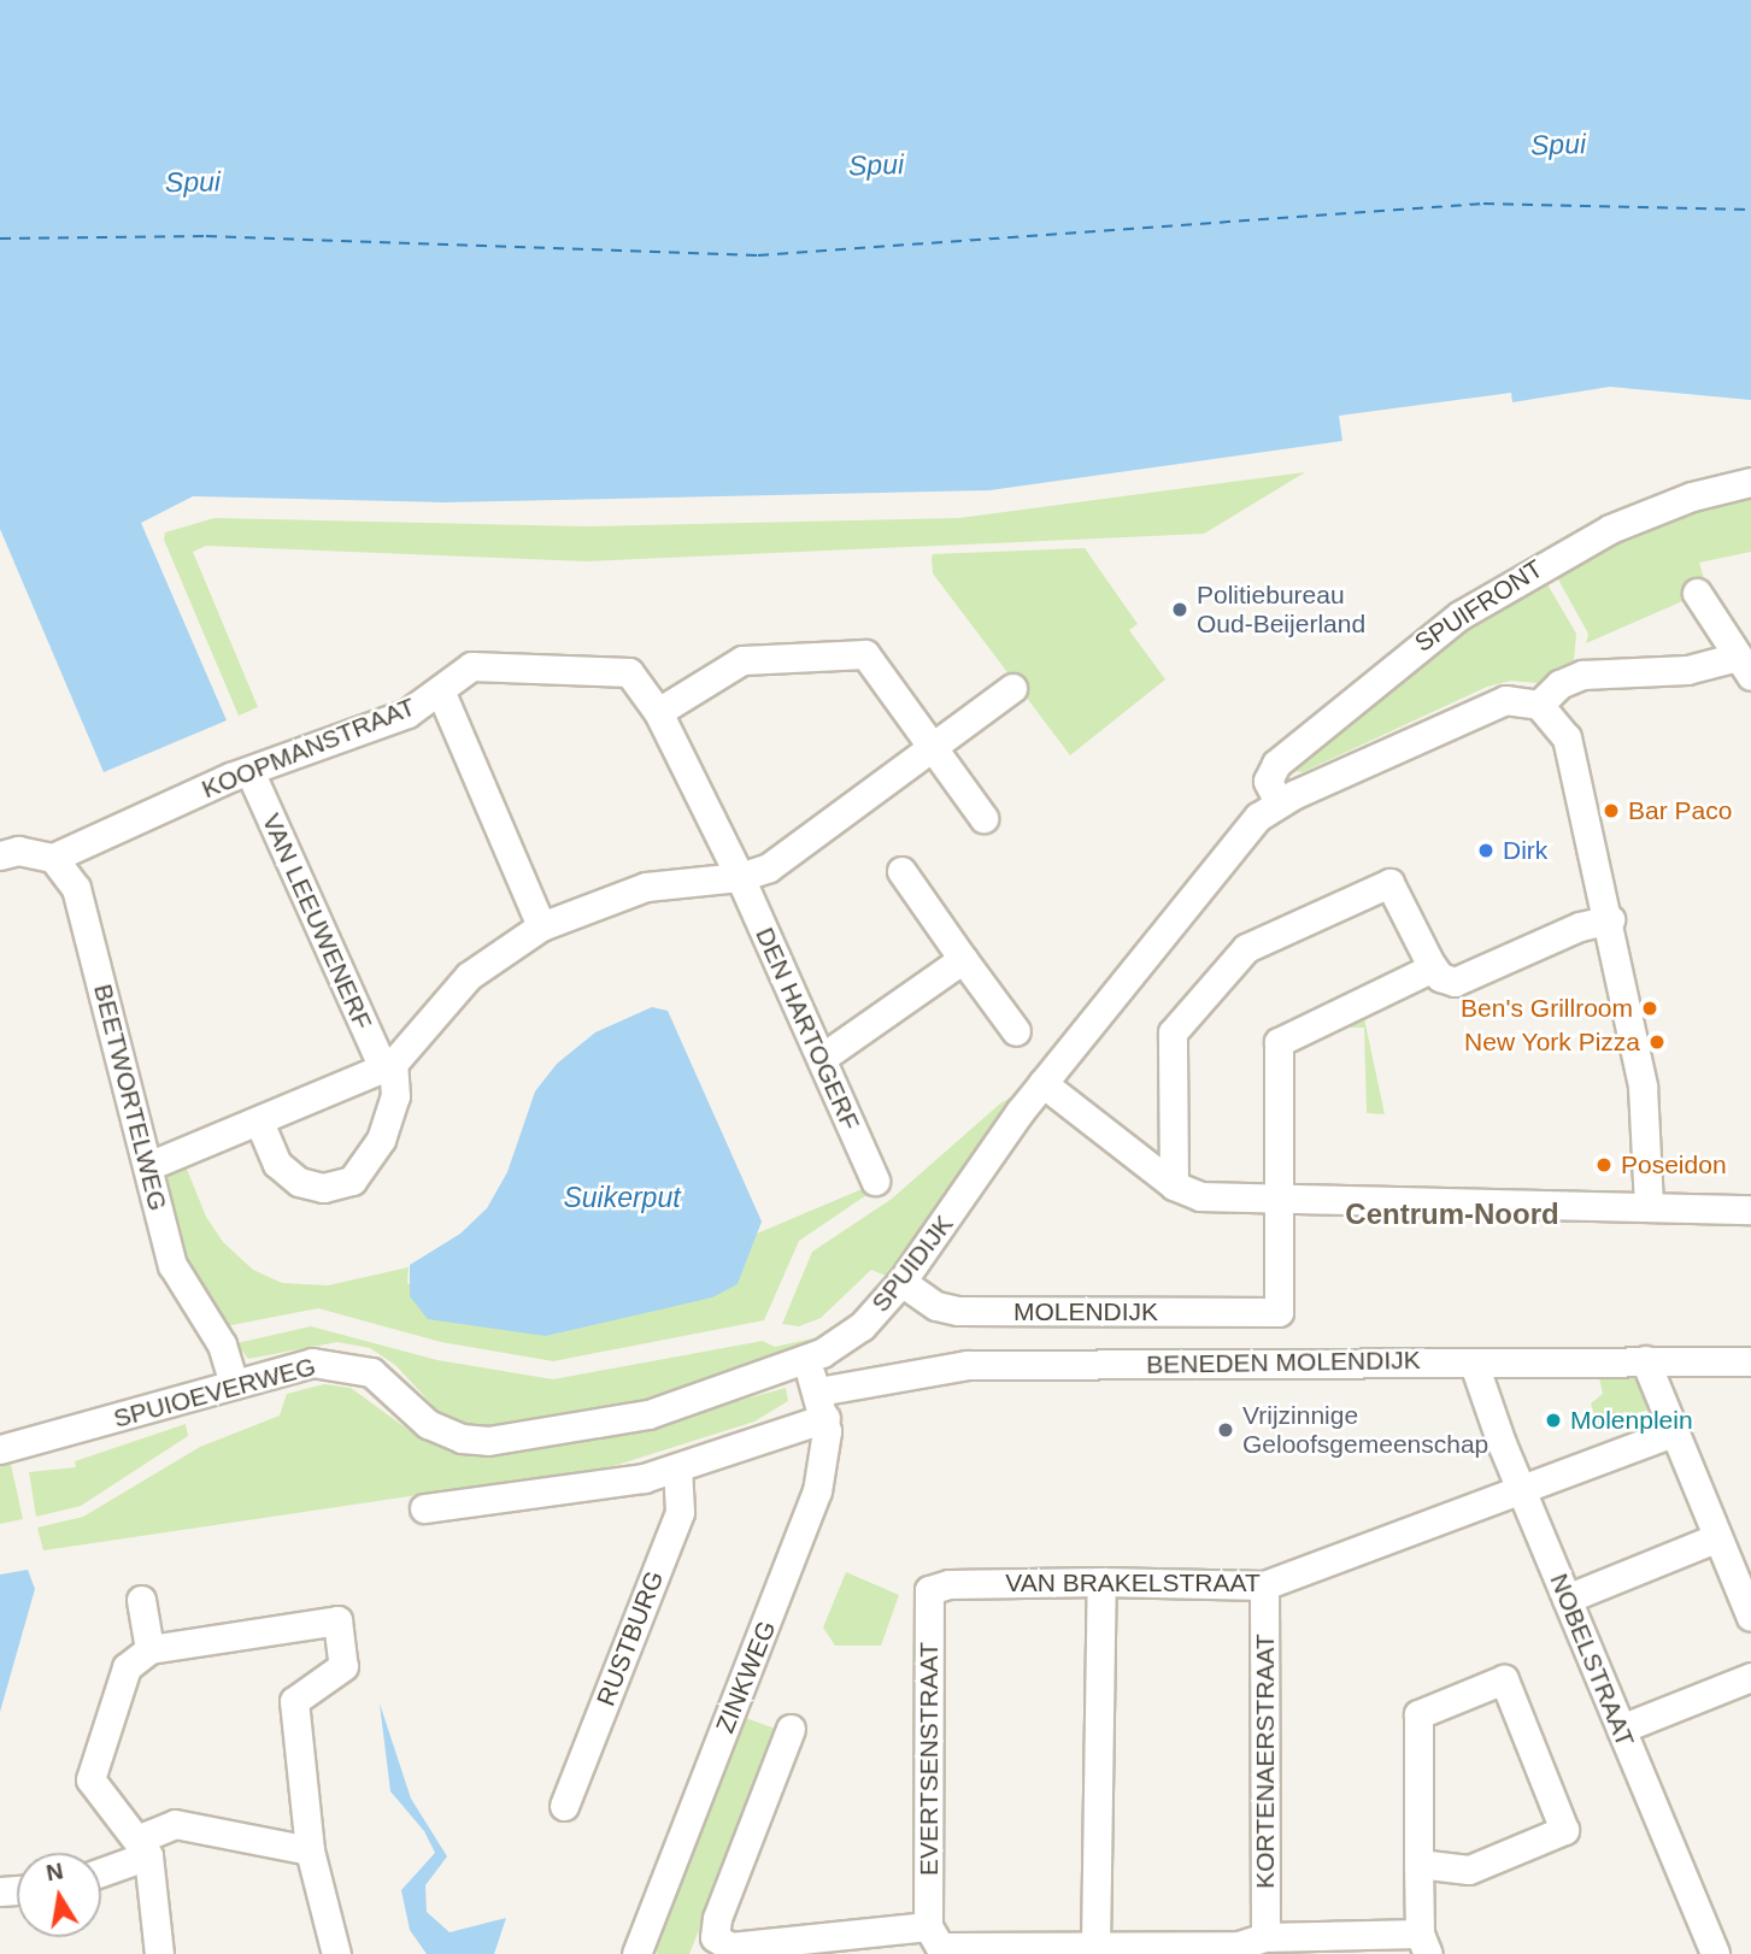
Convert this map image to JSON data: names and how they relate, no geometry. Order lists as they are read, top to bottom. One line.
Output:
{"streets":{"street":["SPUIFRONT","KOOPMANSTRAAT","VAN LEEUWENERF","DEN HARTOGERF","BEETWORTELWEG","SPUIDIJK","MOLENDIJK","BENEDEN MOLENDIJK","SPUIOEVERWEG","VAN BRAKELSTRAAT","RUSTBURG","NOBELSTRAAT","ZINKWEG","EVERTSENSTRAAT","KORTENAERSTRAAT"]},"crossings":[["SPUIFRONT","SPUIDIJK"],["KOOPMANSTRAAT","VAN LEEUWENERF"],["KOOPMANSTRAAT","DEN HARTOGERF"],["KOOPMANSTRAAT","BEETWORTELWEG"],["BEETWORTELWEG","SPUIOEVERWEG"],["SPUIDIJK","MOLENDIJK"],["SPUIDIJK","SPUIOEVERWEG"],["BENEDEN MOLENDIJK","NOBELSTRAAT"],["BENEDEN MOLENDIJK","ZINKWEG"],["VAN BRAKELSTRAAT","NOBELSTRAAT"],["VAN BRAKELSTRAAT","EVERTSENSTRAAT"],["VAN BRAKELSTRAAT","KORTENAERSTRAAT"]],"districts":["Centrum-Noord"],"water":["Spui","Suikerput"],"places":["Politiebureau Oud-Beijerland","Bar Paco","Dirk","Ben's Grillroom","New York Pizza","Poseidon","Molenplein","Vrijzinnige Geloofsgemeenschap"],"north":"top"}
